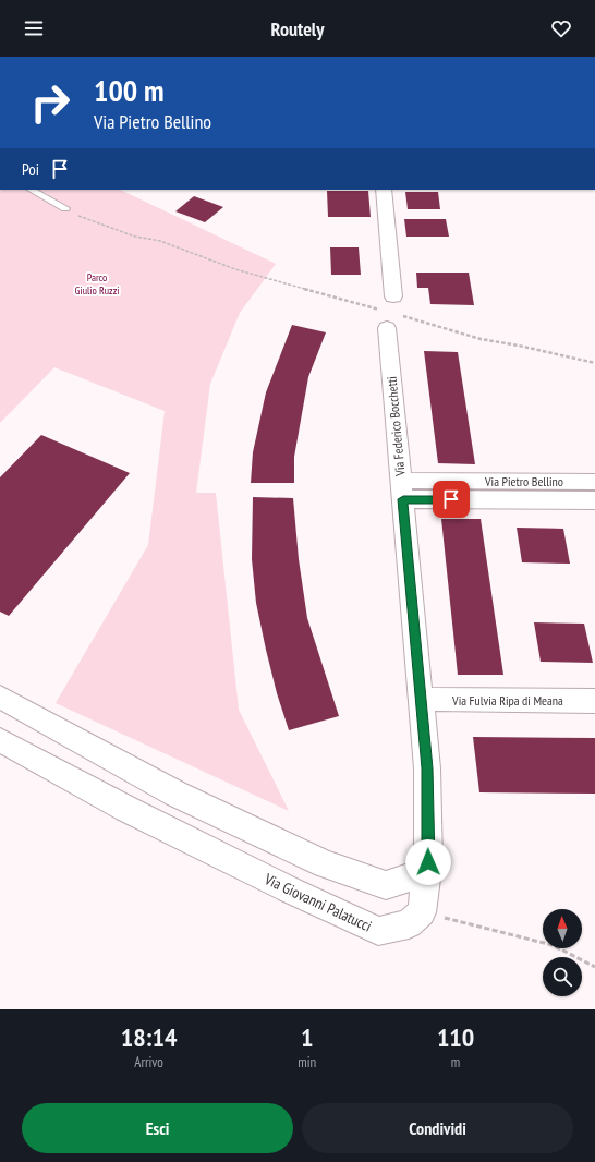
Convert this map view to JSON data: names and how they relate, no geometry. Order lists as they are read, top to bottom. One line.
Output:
{"streets":{"street":["Via Federico Bocchetti","Via Pietro Bellino","Via Fulvia Ripa di Meana","Via Giovanni Palatucci"]},"crossings":[["Via Federico Bocchetti","Via Pietro Bellino"],["Via Federico Bocchetti","Via Fulvia Ripa di Meana"]],"parks":["Parco Giulio Ruzzi"],"north":"top","page":{"header":"Routely","turn":["100 m","Via Pietro Bellino"],"then":"Poi","eta":["18:14","Arrivo","1","min","110","m"],"buttons":["Esci","Condividi"]}}
